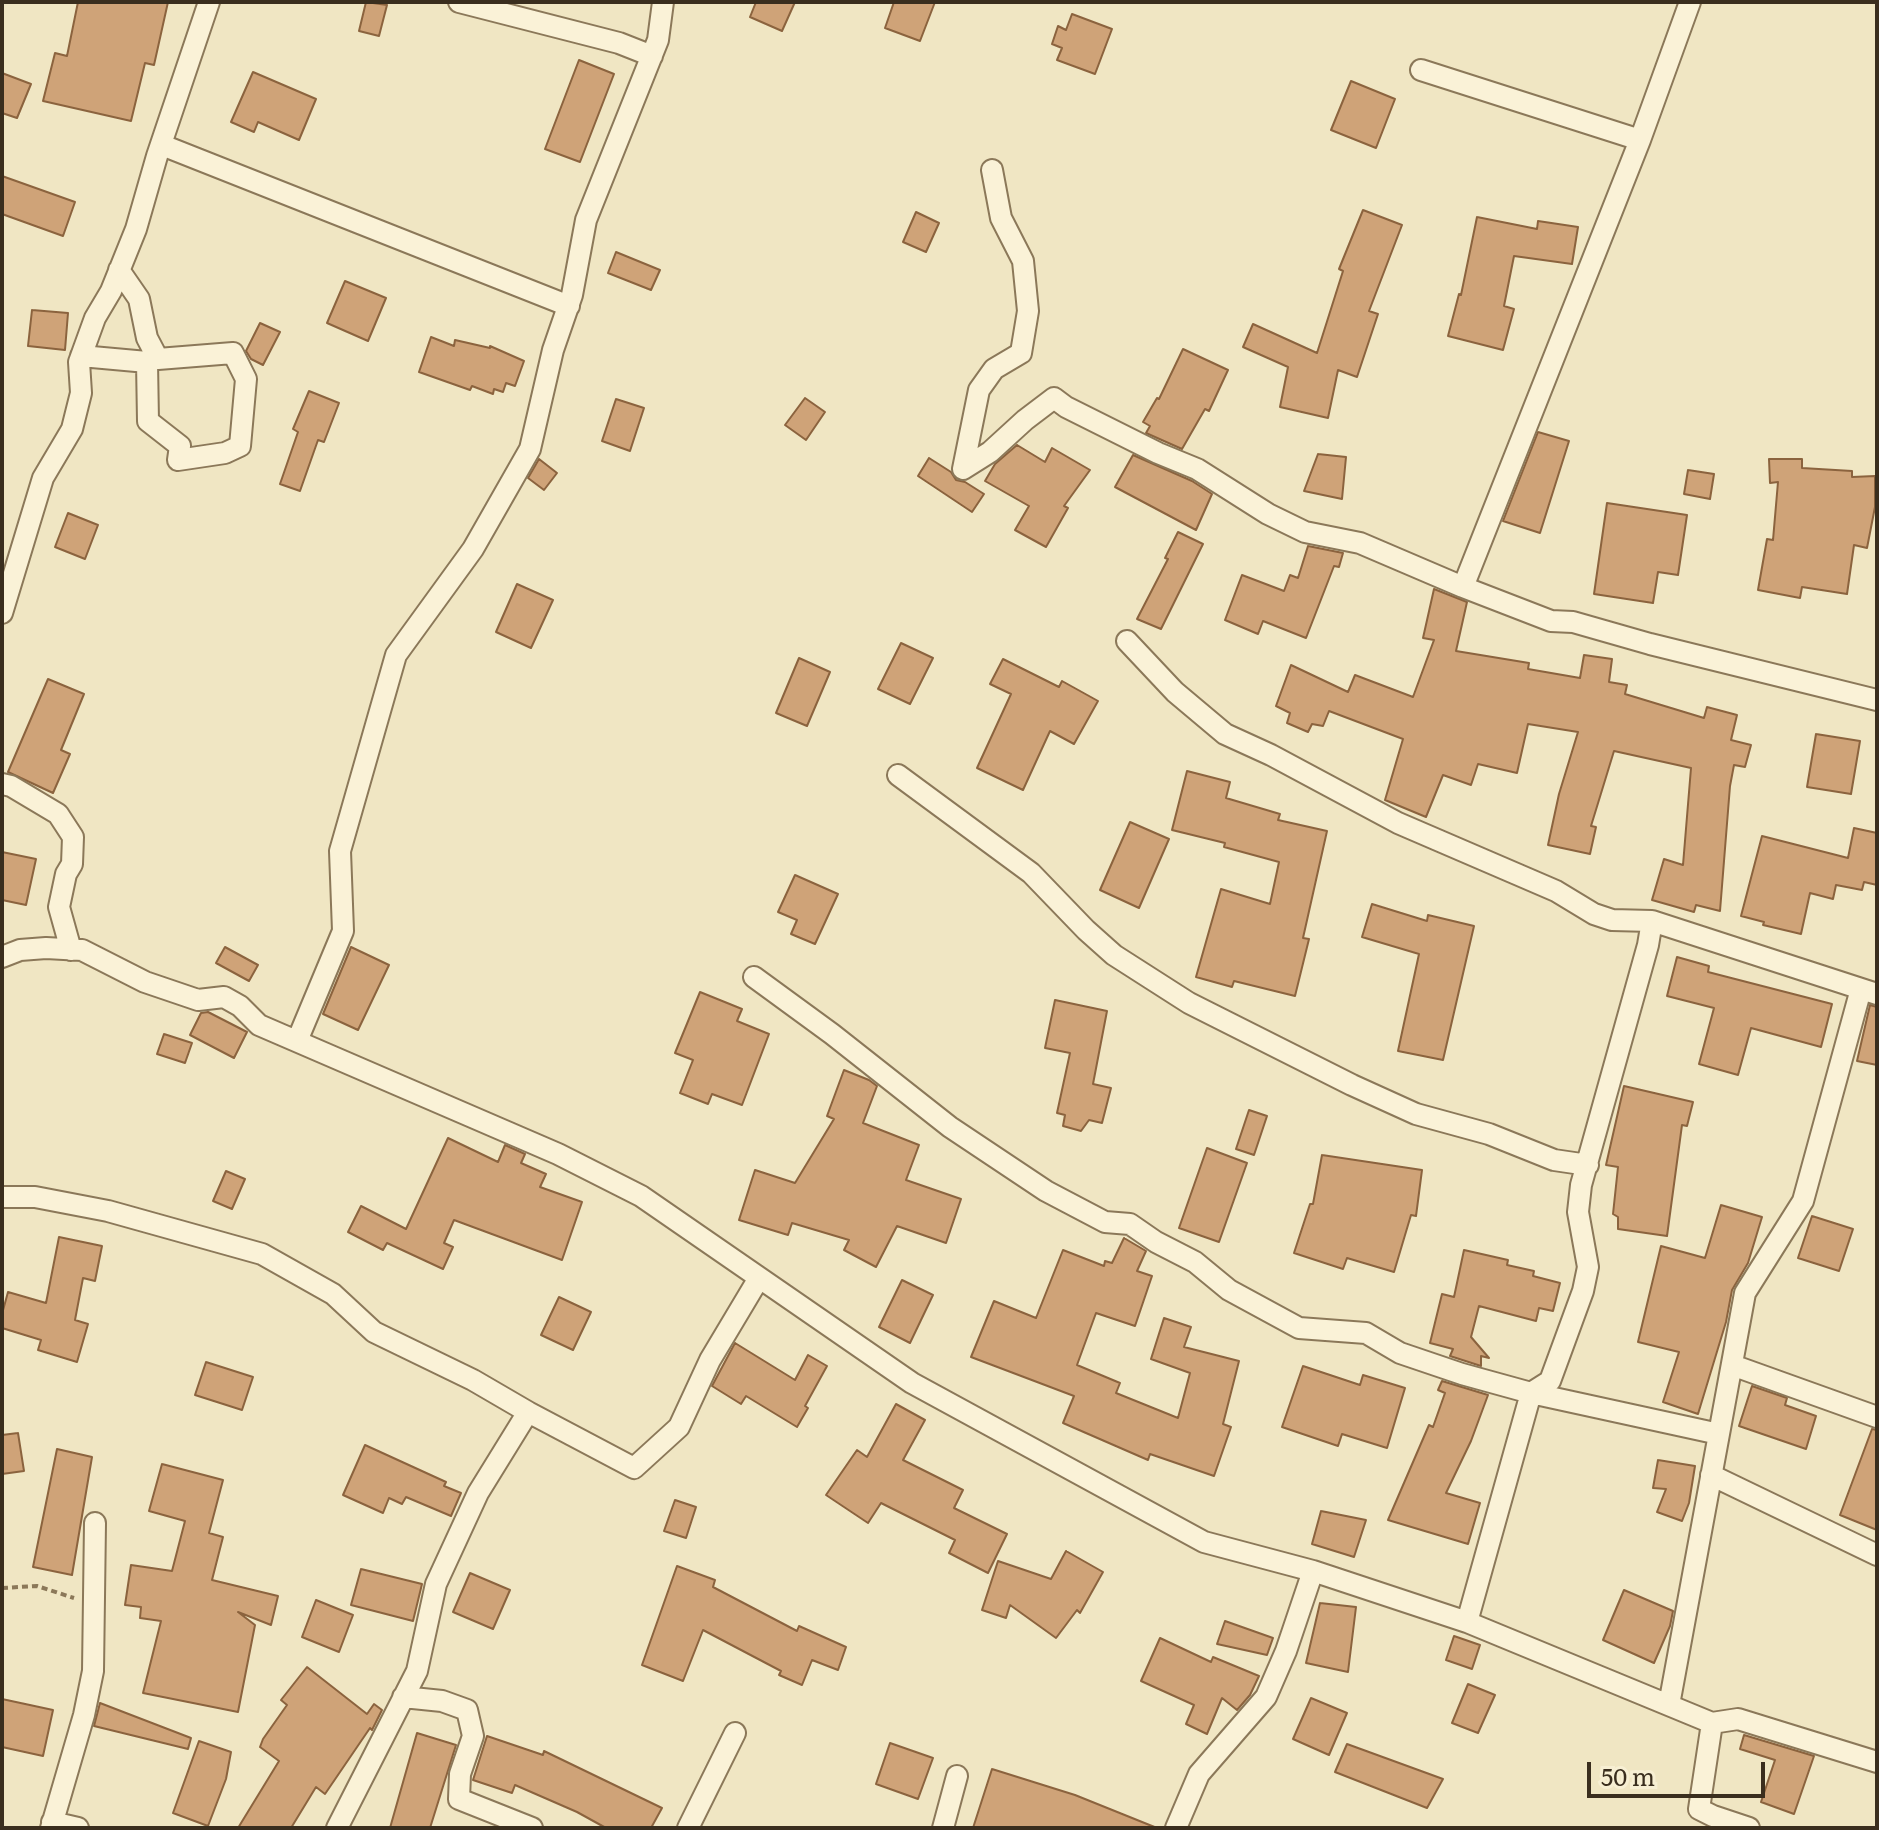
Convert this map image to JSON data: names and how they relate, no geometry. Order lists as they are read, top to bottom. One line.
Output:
{"scale_bar":"50 m"}
